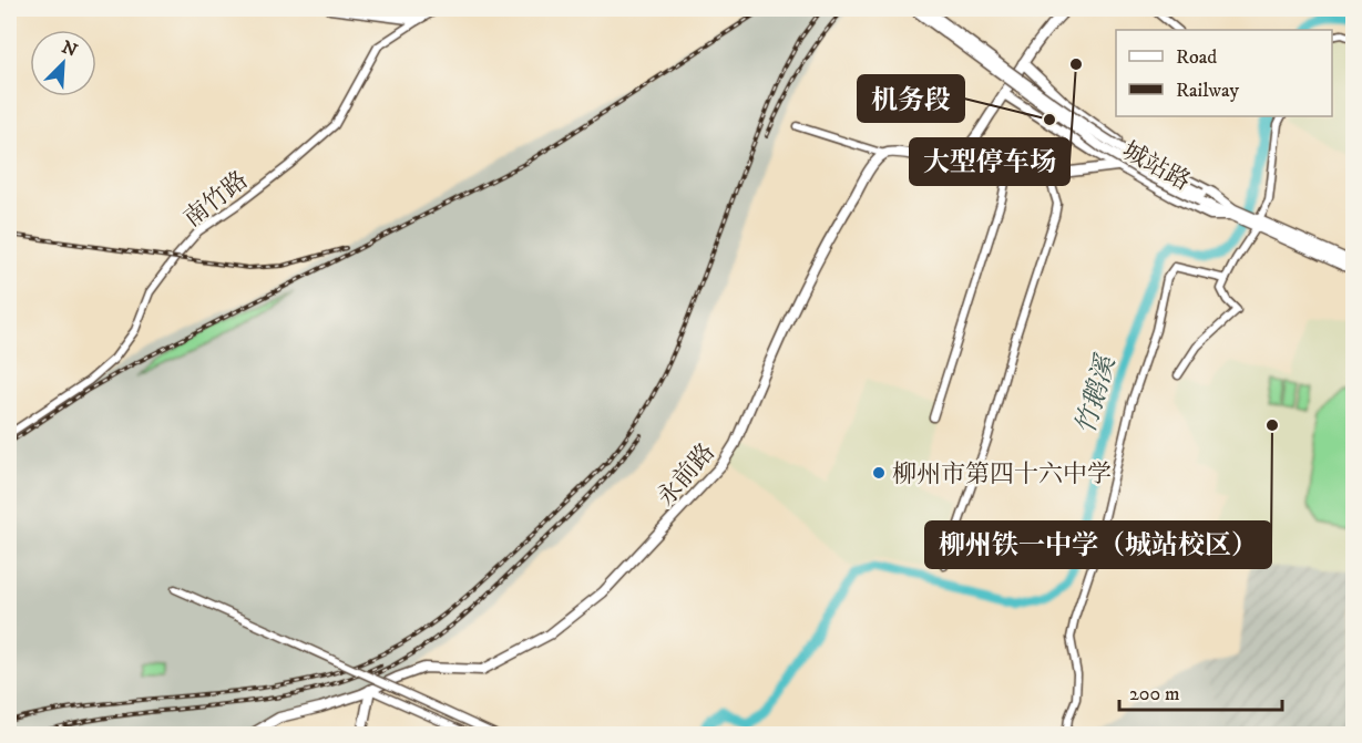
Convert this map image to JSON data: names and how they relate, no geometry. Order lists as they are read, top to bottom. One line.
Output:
{"streets":{"main road":["城站路","永前路"],"street":["南竹路"]},"water":["竹鹅溪"],"places":["大型停车场","机务段","柳州铁一中学（城站校区）","柳州市第四十六中学"],"legend":["Road","Railway"],"scale_bar":"200 m","north":"top right"}
